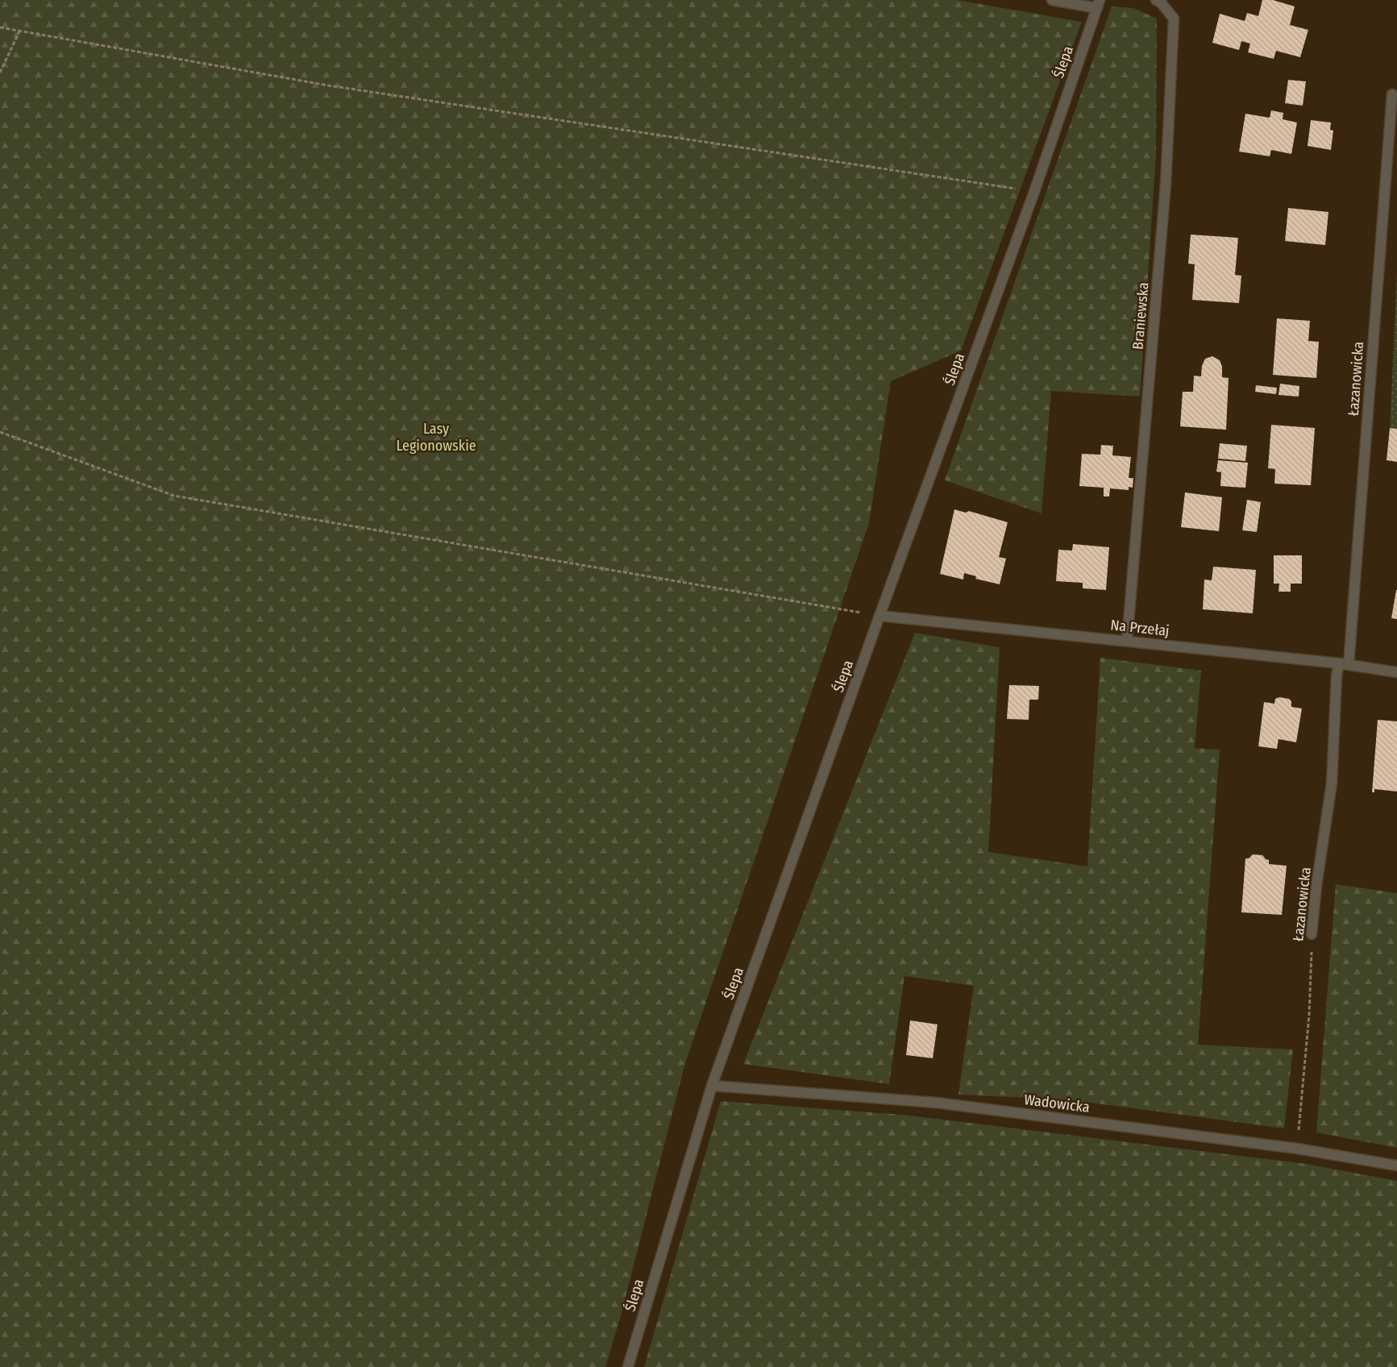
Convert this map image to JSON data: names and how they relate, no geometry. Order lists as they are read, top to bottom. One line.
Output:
{"streets":{"street":["Ślepa","Braniewska","Łazanowicka","Na Przełaj","Wadowicka"]},"crossings":[["Ślepa","Na Przełaj"],["Ślepa","Wadowicka"],["Braniewska","Na Przełaj"],["Łazanowicka","Na Przełaj"],["Łazanowicka","Wadowicka"]],"parks":["Lasy Legionowskie"]}
